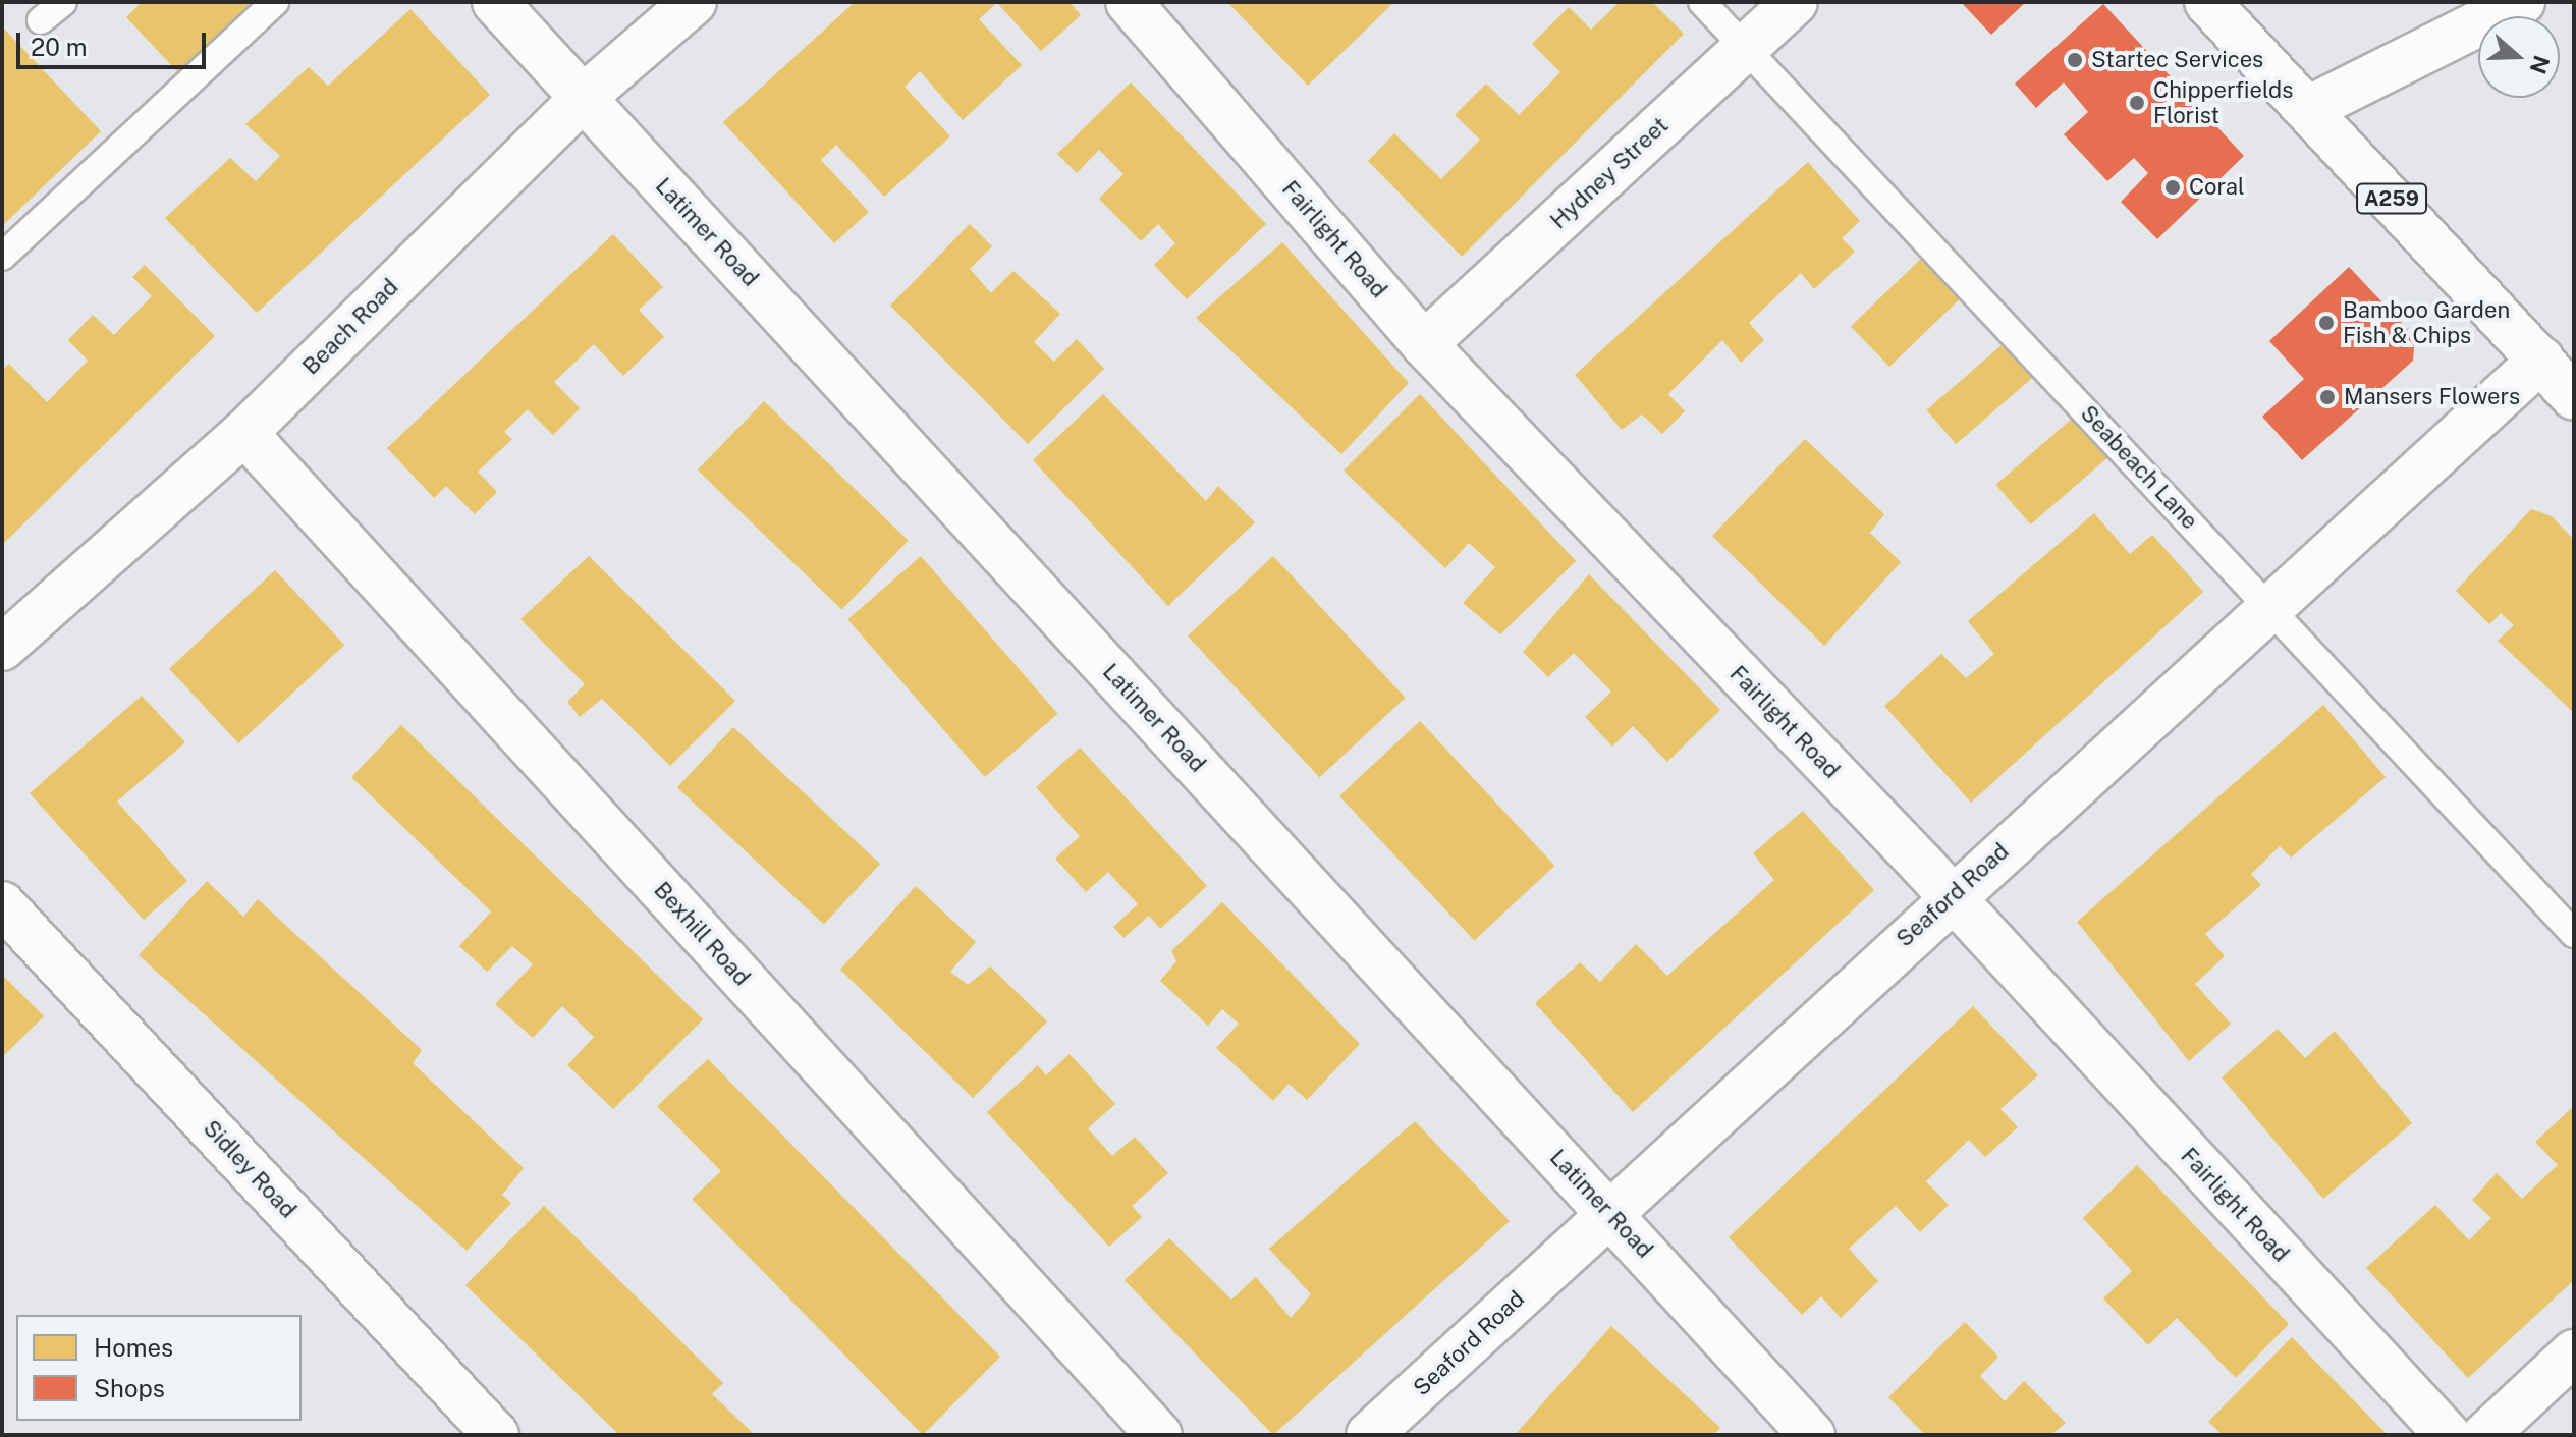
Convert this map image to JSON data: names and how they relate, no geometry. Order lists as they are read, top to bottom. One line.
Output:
{"streets":{"street":["Hydney Street","A259","Latimer Road","Fairlight Road","Beach Road","Seaford Road","Bexhill Road","Sidley Road"],"lane":["Seabeach Lane"]},"crossings":[["Hydney Street","Fairlight Road"],["Hydney Street","Seabeach Lane"],["A259","Seaford Road"],["Latimer Road","Beach Road"],["Latimer Road","Seaford Road"],["Fairlight Road","Seaford Road"],["Beach Road","Bexhill Road"],["Seabeach Lane","Seaford Road"]],"places":["Startec Services","Chipperfields Florist","Coral","Bamboo Garden Fish & Chips","Mansers Flowers"],"legend":["Homes","Shops"],"scale_bar":"20 m","north":"right"}
